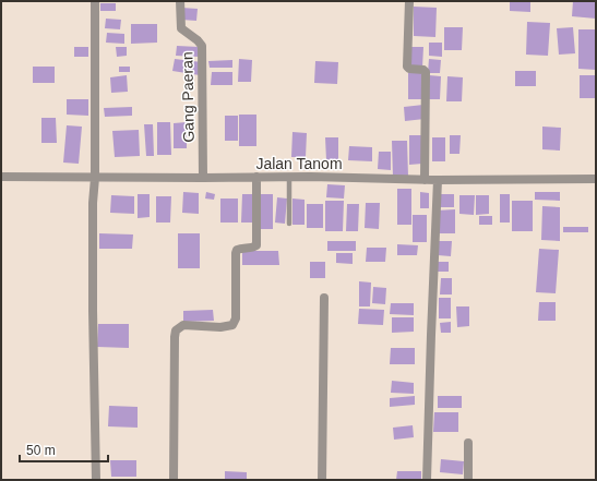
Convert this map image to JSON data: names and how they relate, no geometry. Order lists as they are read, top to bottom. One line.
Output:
{"streets":{"street":["Gang Paeran","Jalan Tanom"]},"crossings":[["Gang Paeran","Jalan Tanom"]],"scale_bar":"50 m"}
